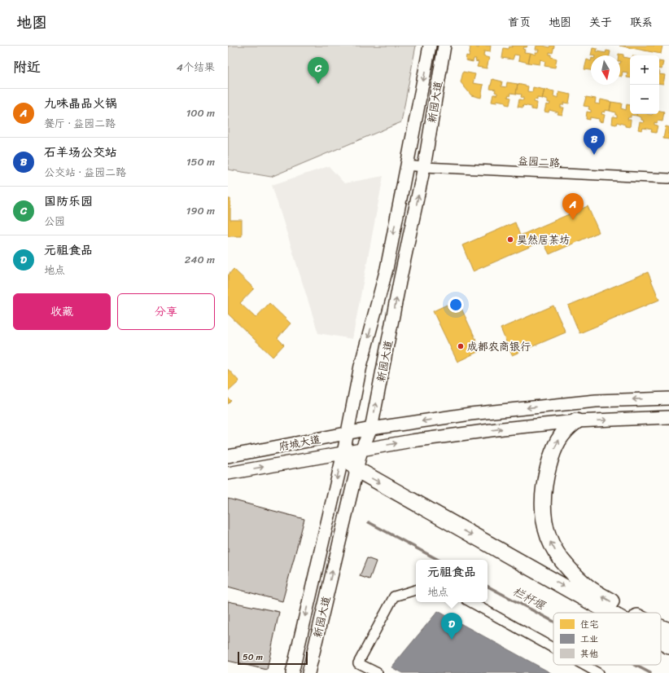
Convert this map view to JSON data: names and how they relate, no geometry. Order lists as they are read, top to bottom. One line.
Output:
{"streets":{"street":["新园大道","益园二路","府城大道"]},"crossings":[["新园大道","益园二路"],["新园大道","府城大道"]],"water":["栏杆堰"],"places":["昊然居茶坊","成都农商银行"],"legend":["住宅","工业","其他"],"scale_bar":"50 m","north":"bottom","page":{"header":"地图","nav":["首页","地图","关于","联系"],"heading":["附近","4个结果"],"map_buttons":["+","−"],"pins":["C","B","A","D"],"list":[{"mark":"A","name":"九味晶品火锅","note":"餐厅 · 益园二路","value":"100 m"},{"mark":"B","name":"石羊场公交站","note":"公交站 · 益园二路","value":"150 m"},{"mark":"C","name":"国防乐园","note":"公园","value":"190 m"},{"mark":"D","name":"元祖食品","note":"地点","value":"240 m"}],"buttons":["收藏","分享"],"popup":["元祖食品","地点"],"scale":"50 m"}}
